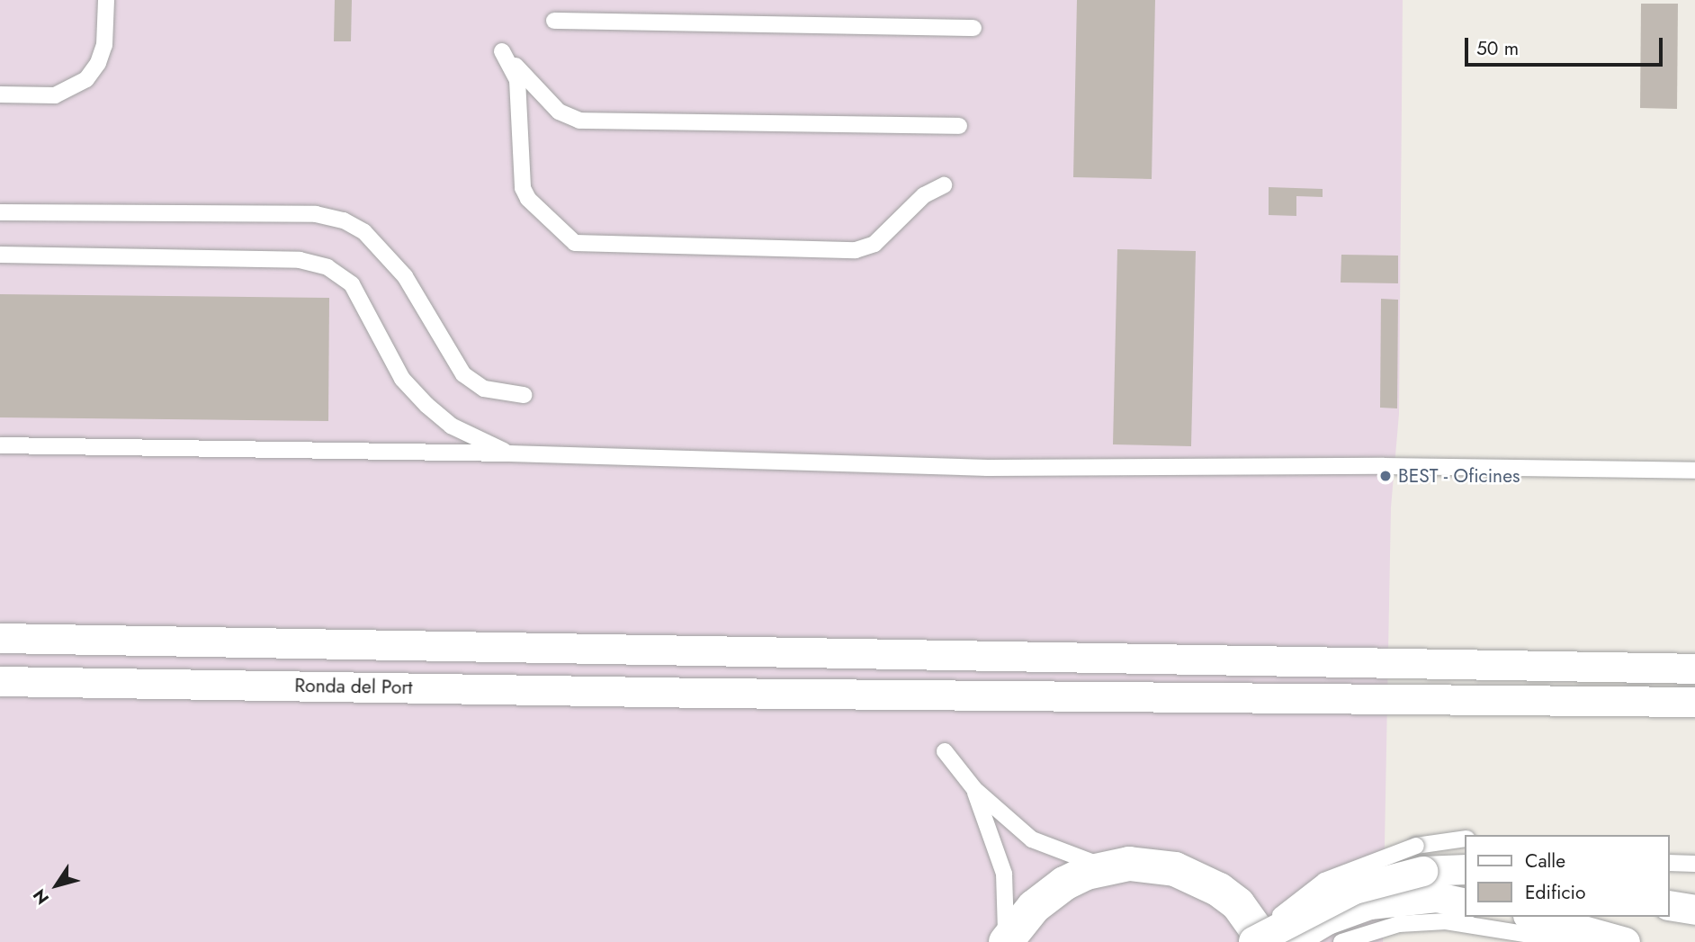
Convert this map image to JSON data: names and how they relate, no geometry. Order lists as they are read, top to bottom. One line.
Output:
{"streets":{"street":["Ronda del Port"]},"places":["BEST - Oficines"],"legend":["Calle","Edificio"],"scale_bar":"50 m","north":"bottom left"}
